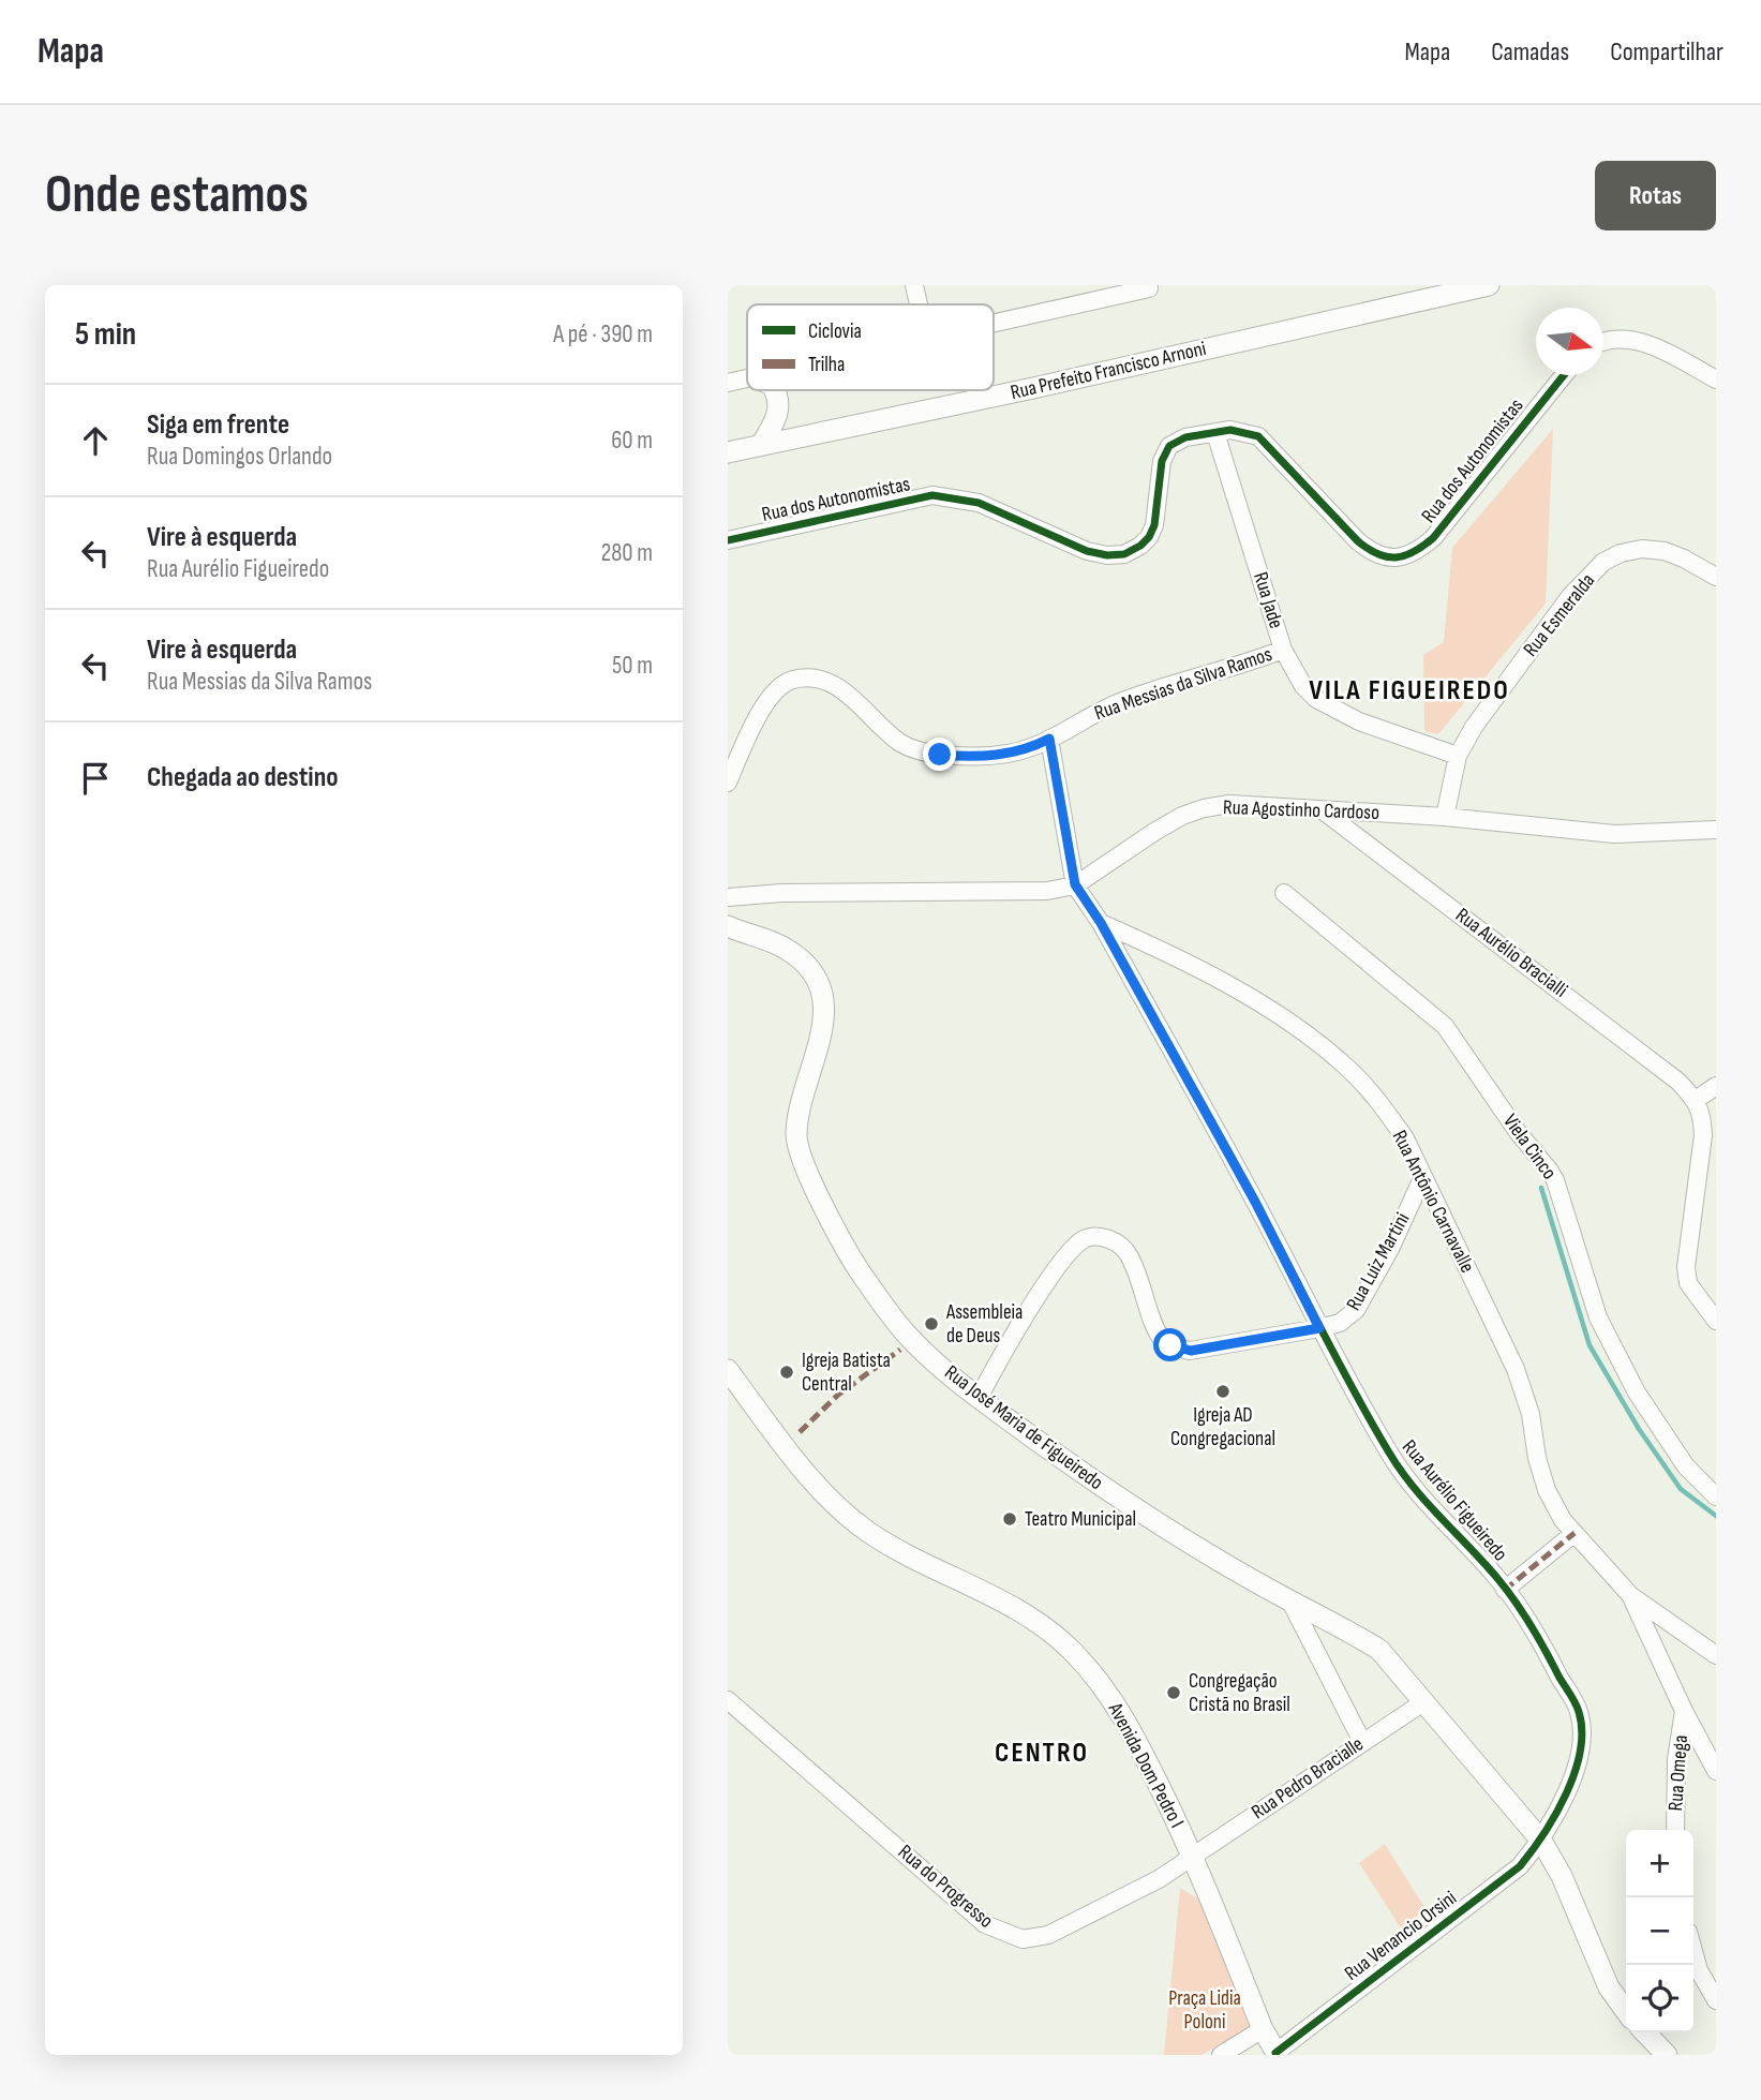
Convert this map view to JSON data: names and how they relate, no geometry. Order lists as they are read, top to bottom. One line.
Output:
{"streets":{"main road":["Rua Prefeito Francisco Arnoni","Rua José Maria de Figueiredo","Avenida Dom Pedro I"],"street":["Rua dos Autonomistas","Rua Jade","Rua Esmeralda","Rua Messias da Silva Ramos","Rua Agostinho Cardoso","Rua Aurélio Bracialli","Viela Cinco","Rua Antônio Carnavalle","Rua Luiz Martini","Rua Aurélio Figueiredo","Rua Omega","Rua Pedro Bracialle","Rua do Progresso","Rua Venancio Orsini"]},"crossings":[["Rua dos Autonomistas","Rua Jade"],["Rua Jade","Rua Esmeralda"],["Rua Jade","Rua Messias da Silva Ramos"],["Rua Esmeralda","Rua Agostinho Cardoso"],["Rua Messias da Silva Ramos","Rua Aurélio Figueiredo"],["Rua Agostinho Cardoso","Rua Aurélio Bracialli"],["Rua Agostinho Cardoso","Rua Aurélio Figueiredo"],["Rua Antônio Carnavalle","Rua Luiz Martini"],["Rua Antônio Carnavalle","Rua Aurélio Figueiredo"],["Rua Luiz Martini","Rua José Maria de Figueiredo"],["Rua Luiz Martini","Rua Aurélio Figueiredo"],["Rua José Maria de Figueiredo","Rua Aurélio Figueiredo"],["Rua José Maria de Figueiredo","Rua Pedro Bracialle"],["Rua José Maria de Figueiredo","Rua Venancio Orsini"],["Rua Aurélio Figueiredo","Rua Venancio Orsini"],["Avenida Dom Pedro I","Rua Pedro Bracialle"],["Avenida Dom Pedro I","Rua do Progresso"],["Avenida Dom Pedro I","Rua Venancio Orsini"],["Rua Pedro Bracialle","Rua do Progresso"]],"districts":["VILA FIGUEIREDO","CENTRO"],"parks":["Praça Lidia Poloni"],"places":["Assembleia de Deus","Igreja Batista Central","Igreja AD Congregacional","Teatro Municipal","Congregação Cristã no Brasil"],"legend":["Ciclovia","Trilha"],"north":"right","page":{"header":"Mapa","nav":["Mapa","Camadas","Compartilhar"],"buttons":"Rotas","title":"Onde estamos","heading":["5 min","A pé · 390 m"],"list":[["Siga em frente","Rua Domingos Orlando","60 m"],["Vire à esquerda","Rua Aurélio Figueiredo","280 m"],["Vire à esquerda","Rua Messias da Silva Ramos","50 m"],"Chegada ao destino"],"map_buttons":["+","−"]}}
